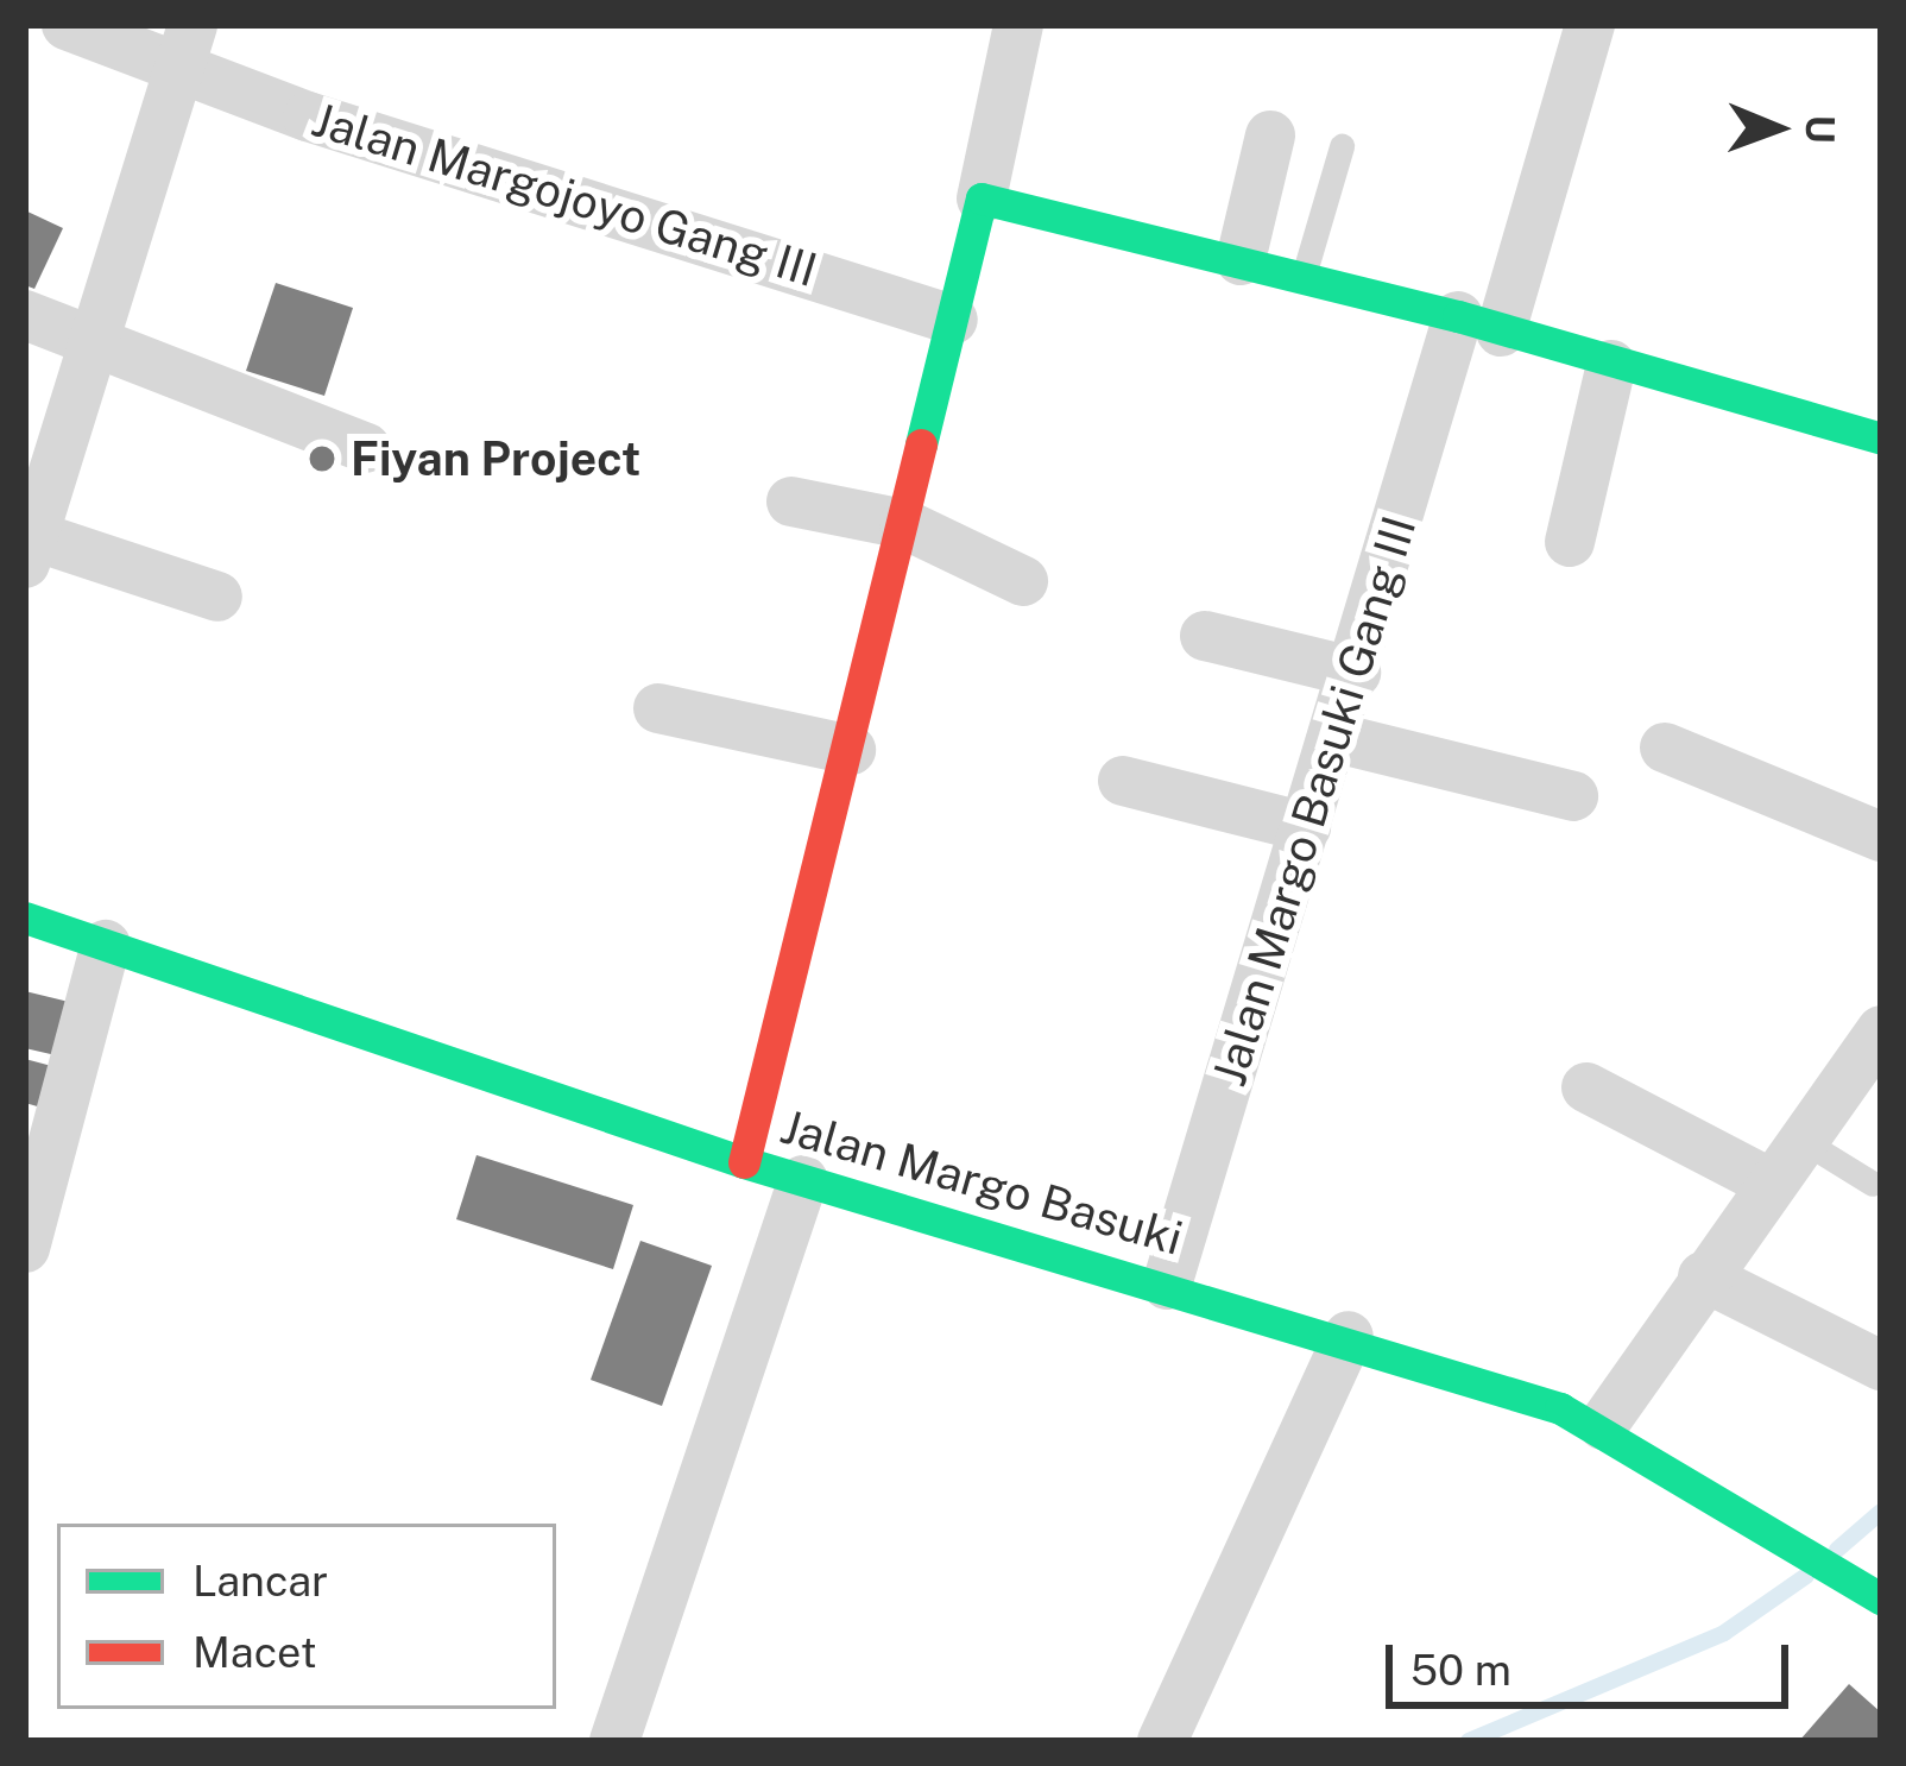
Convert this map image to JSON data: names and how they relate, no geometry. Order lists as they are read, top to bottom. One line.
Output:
{"streets":{"street":["Jalan Margojoyo Gang III","Jalan Margo Basuki Gang III","Jalan Margo Basuki"]},"crossings":[["Jalan Margo Basuki Gang III","Jalan Margo Basuki"]],"places":["Fiyan Project"],"legend":["Lancar","Macet"],"scale_bar":"50 m","north":"right"}
